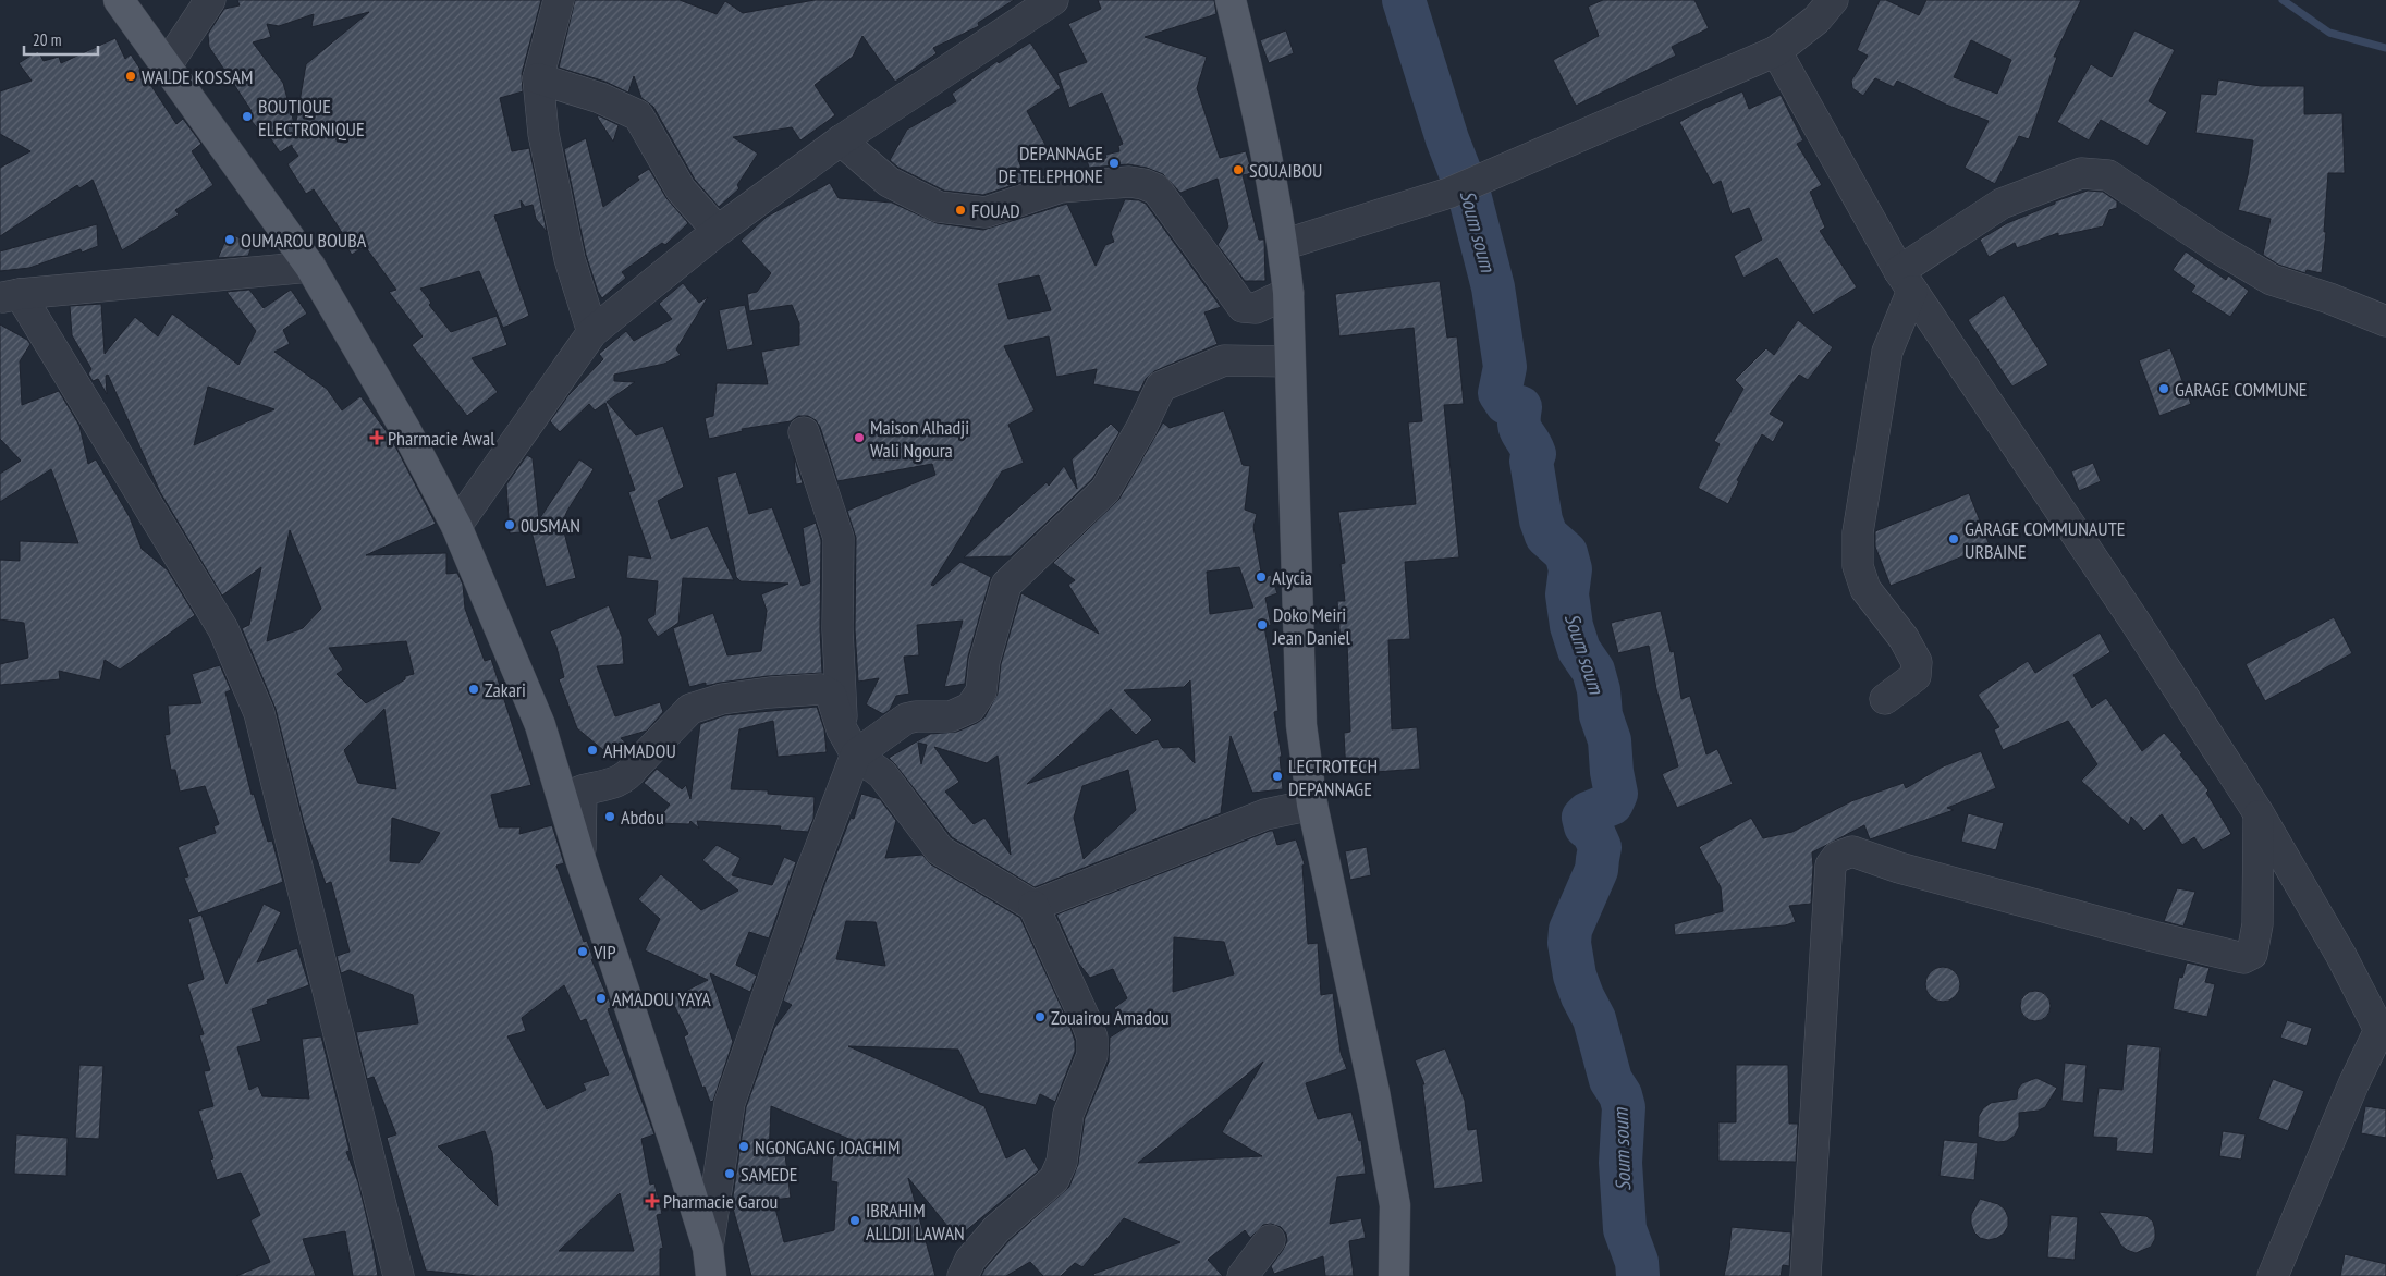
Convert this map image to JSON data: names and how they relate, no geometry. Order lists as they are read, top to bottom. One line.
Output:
{"water":["Soum soum"],"places":{"other":["WALDE KOSSAM","BOUTIQUE ELECTRONIQUE","DEPANNAGE DE TELEPHONE","SOUAIBOU","FOUAD","OUMAROU BOUBA","GARAGE COMMUNE","Maison Alhadji Wali Ngoura","0USMAN","GARAGE COMMUNAUTE URBAINE","Alycia","Doko Meiri Jean Daniel","Zakari","AHMADOU","LECTROTECH DEPANNAGE","Abdou","VIP","AMADOU YAYA","Zouairou Amadou","NGONGANG JOACHIM","SAMEDE","IBRAHIM ALLDJI LAWAN"],"health":["Pharmacie Awal","Pharmacie Garou"]},"scale_bar":"20 m"}
